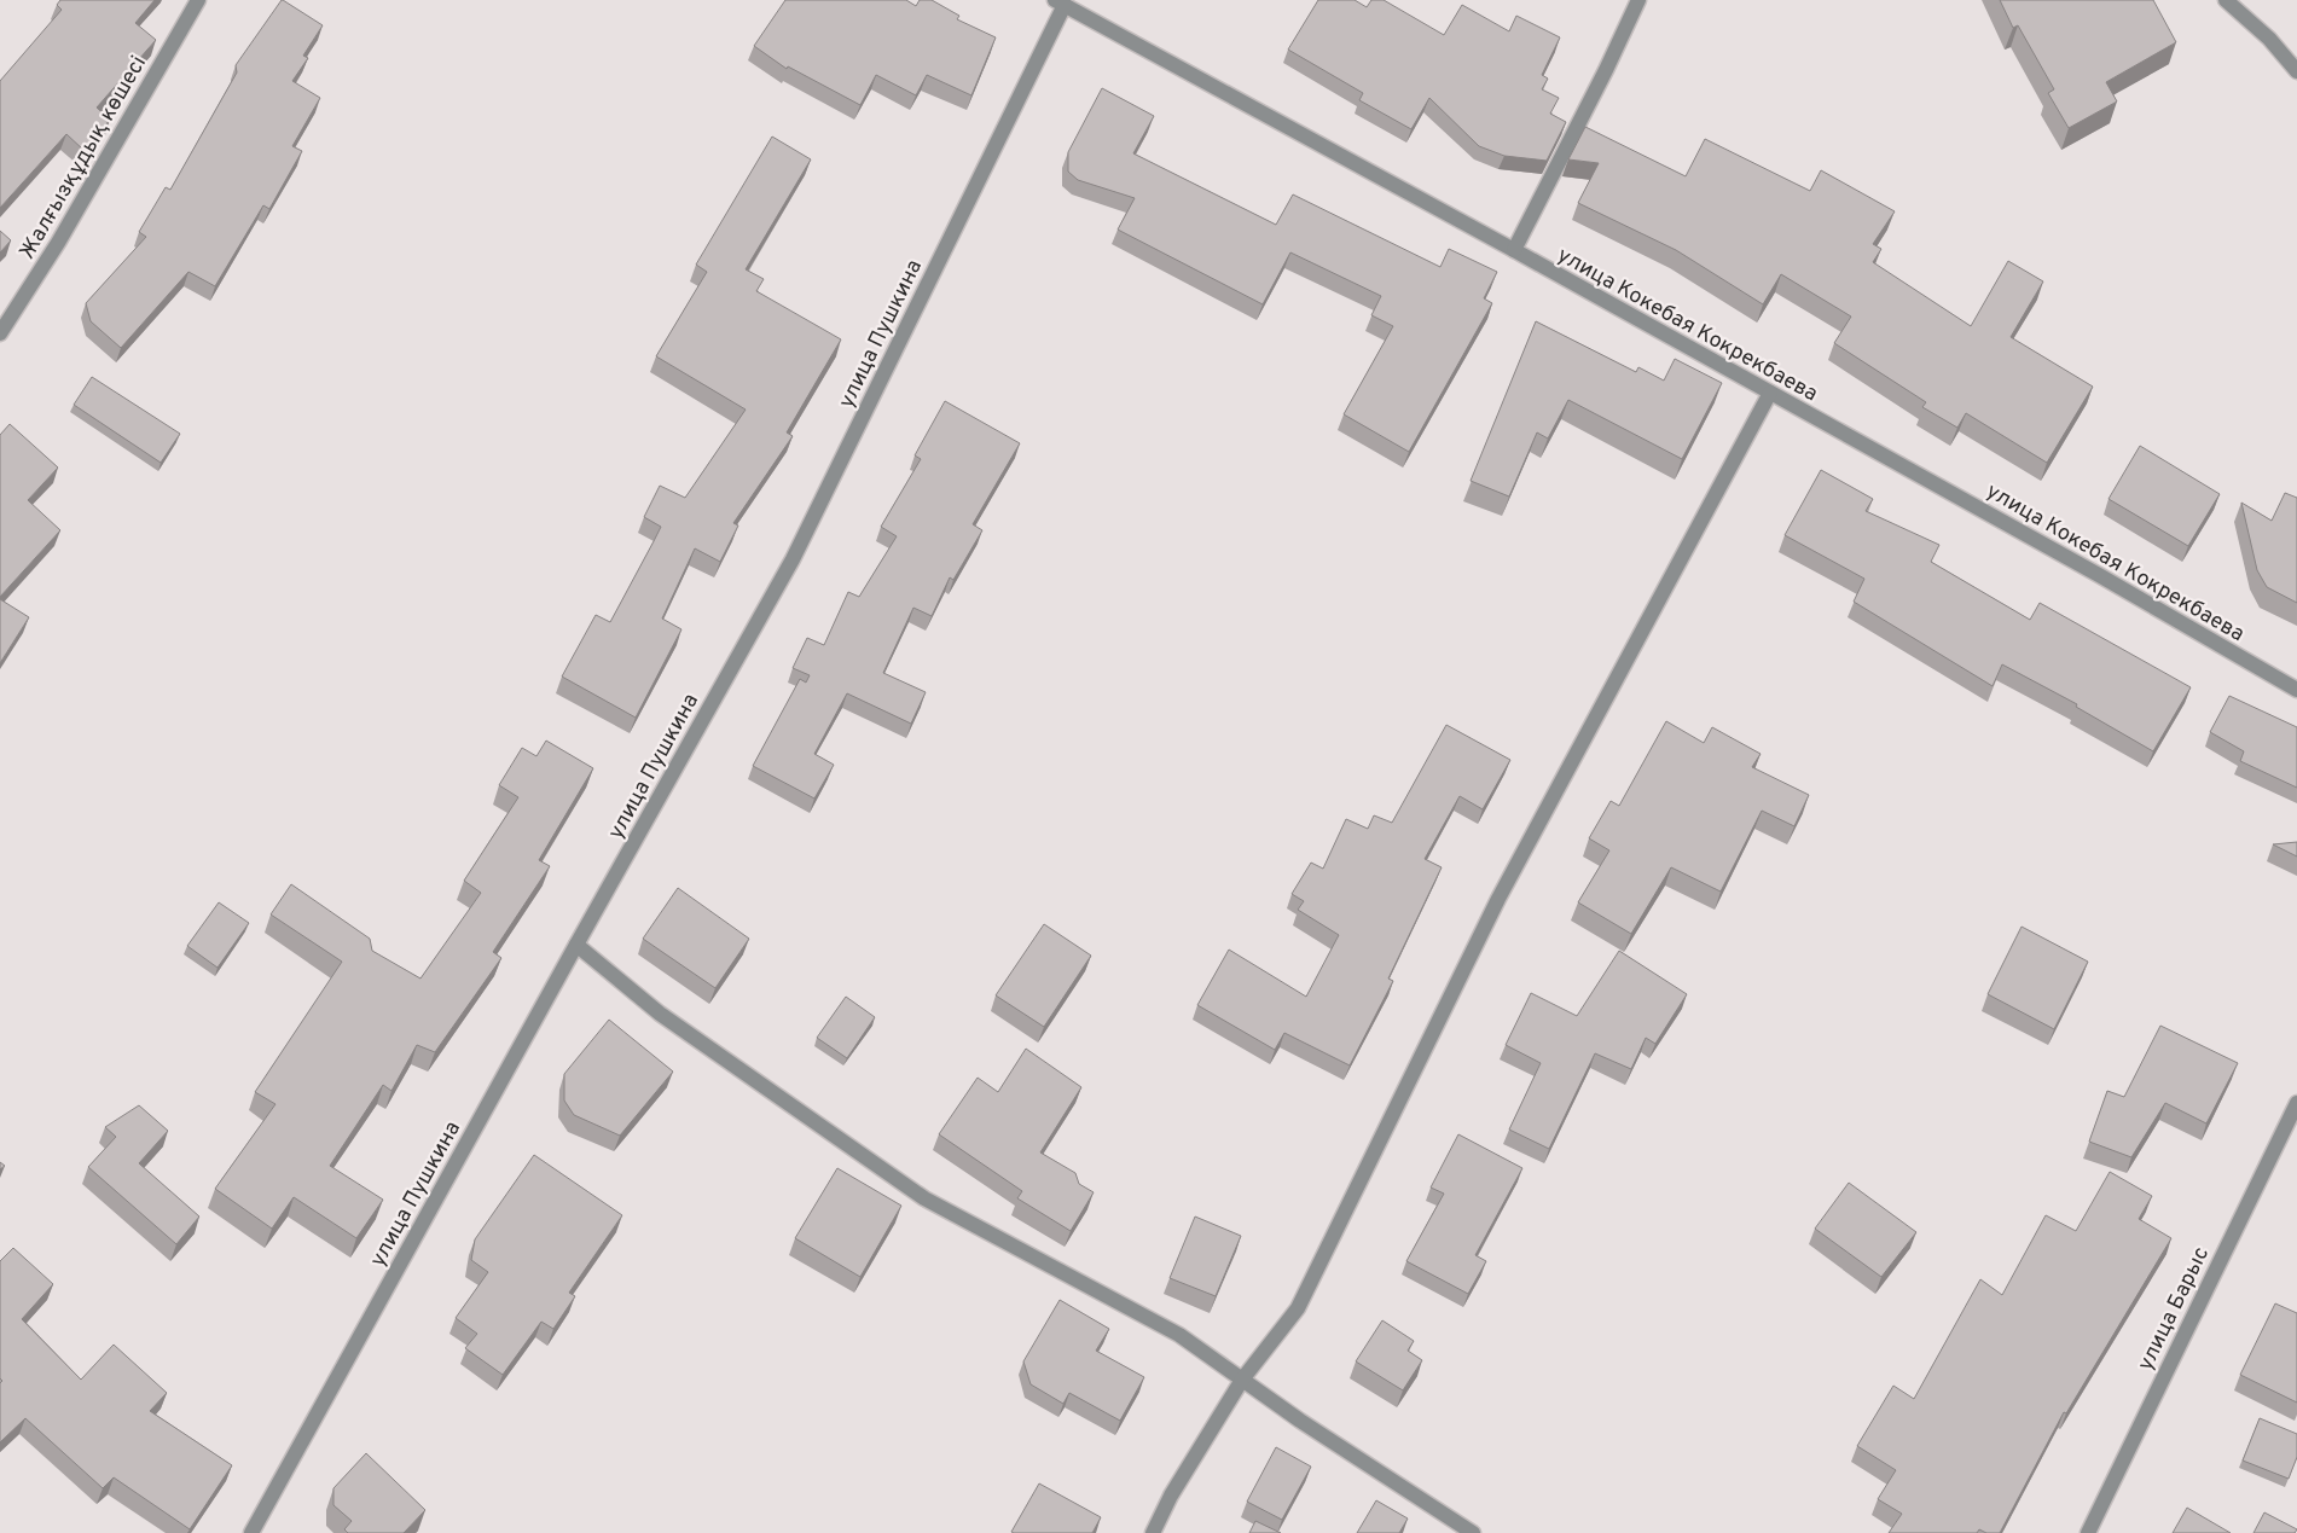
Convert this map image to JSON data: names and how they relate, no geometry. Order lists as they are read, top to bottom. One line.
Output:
{"streets":{"street":["Жалғызқұдық көшесі","улица Кокебая Кокрекбаева","улица Пушкина","улица Барыс"]},"crossings":[["улица Кокебая Кокрекбаева","улица Пушкина"]]}
